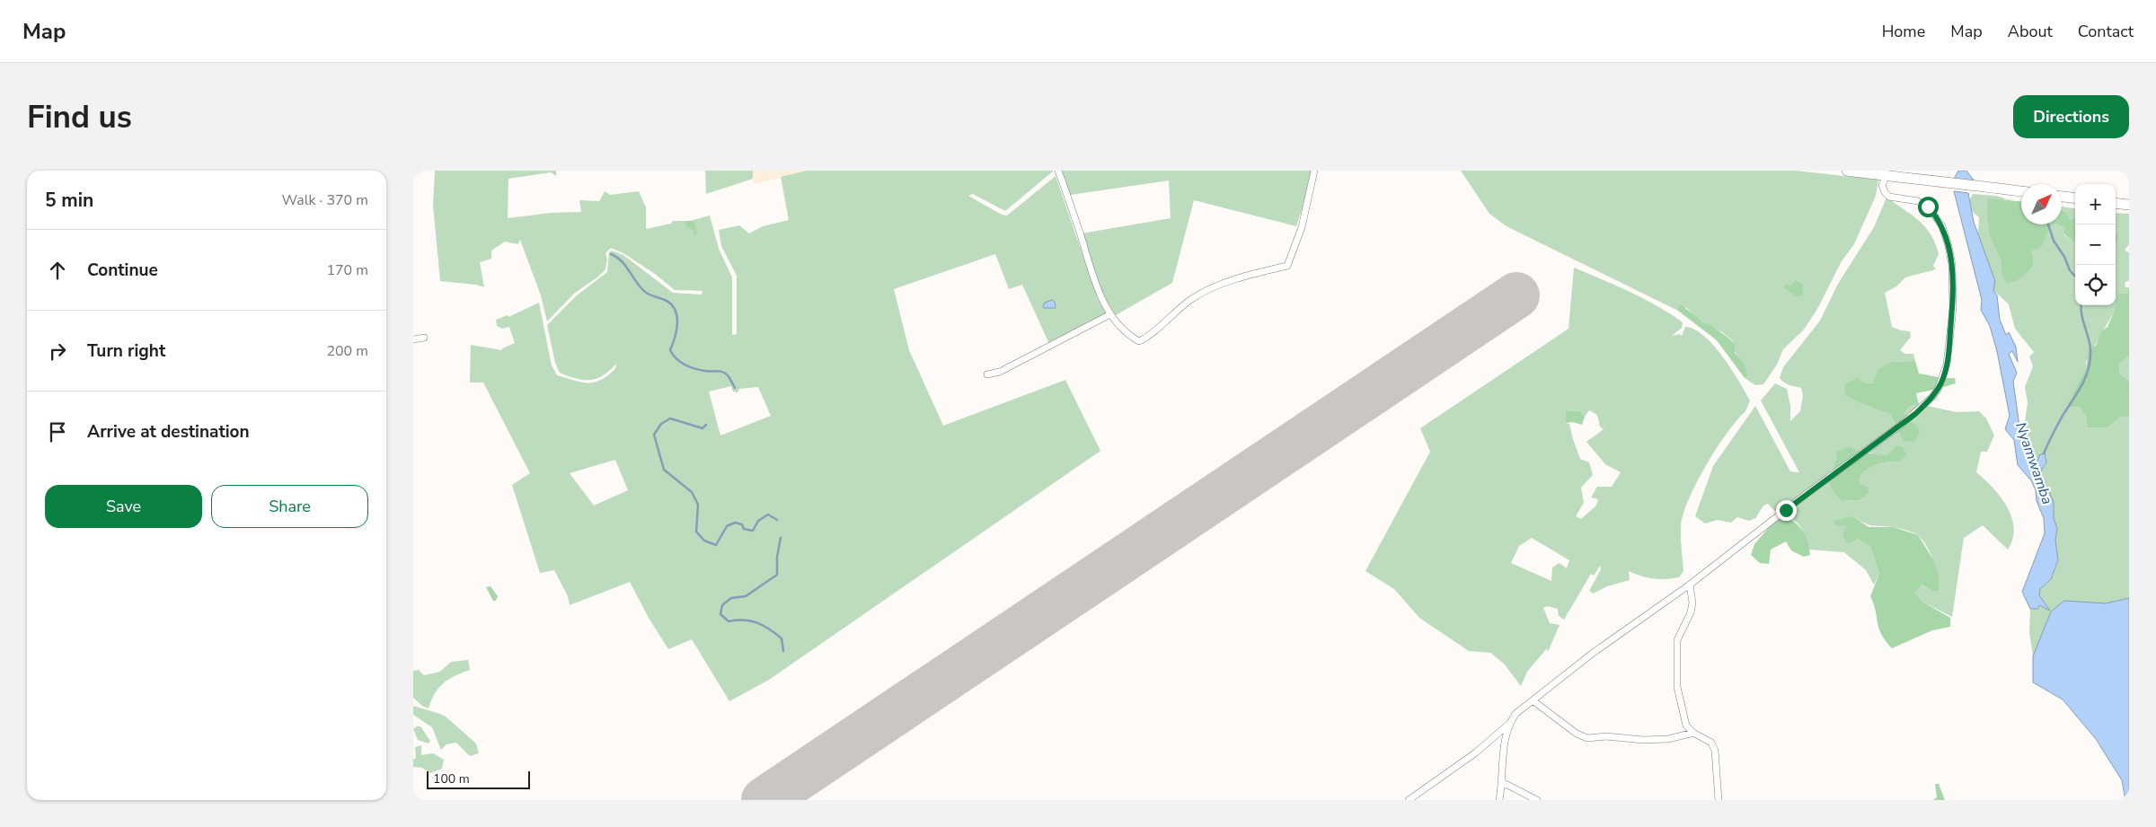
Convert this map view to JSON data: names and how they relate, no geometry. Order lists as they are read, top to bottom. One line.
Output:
{"water":["Nyamwamba"],"scale_bar":"100 m","north":"top right","page":{"header":"Map","nav":["Home","Map","About","Contact"],"buttons":["Directions",["Save","Share"]],"title":"Find us","heading":["5 min","Walk · 370 m"],"map_buttons":["+","−"],"list":[["Continue","170 m"],["Turn right","200 m"],"Arrive at destination"],"scale":"100 m"}}
